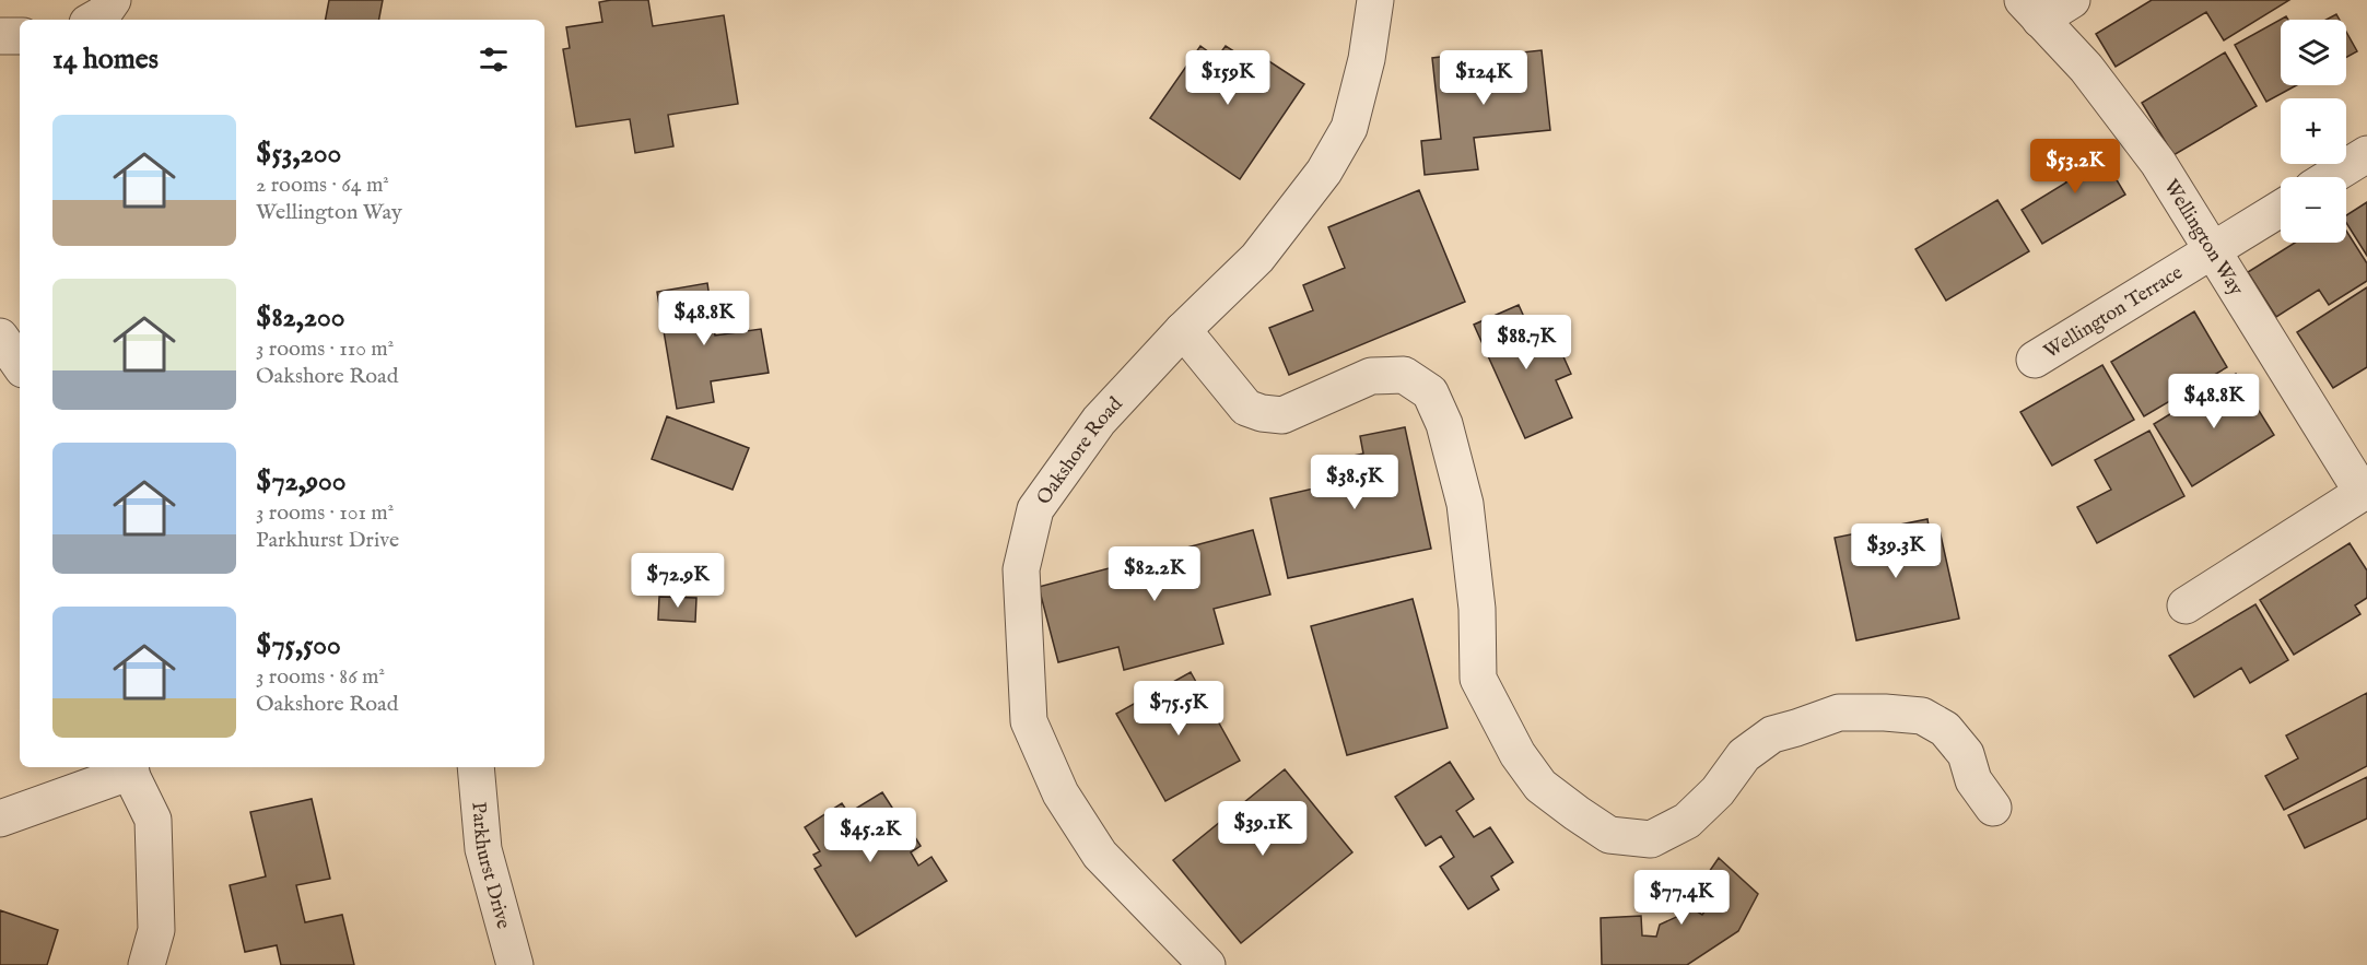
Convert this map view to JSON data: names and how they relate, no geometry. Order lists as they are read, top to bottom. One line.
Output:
{"streets":{"street":["Wellington Way","Wellington Terrace","Oakshore Road","Parkhurst Drive"]},"crossings":[["Wellington Way","Wellington Terrace"]],"page":{"map_buttons":["+","−"],"heading":"14 homes","price":["$159K","$124K","$53.2K","$48.8K","$88.7K","$48.8K","$38.5K","$39.3K","$82.2K","$72.9K","$75.5K","$39.1K","$45.2K","$77.4K"],"list":[{"name":"$53,200","note":"2 rooms · 64 m² · Wellington Way"},{"name":"$82,200","note":"3 rooms · 110 m² · Oakshore Road"},{"name":"$72,900","note":"3 rooms · 101 m² · Parkhurst Drive"},{"name":"$75,500","note":"3 rooms · 86 m² · Oakshore Road"}]}}
